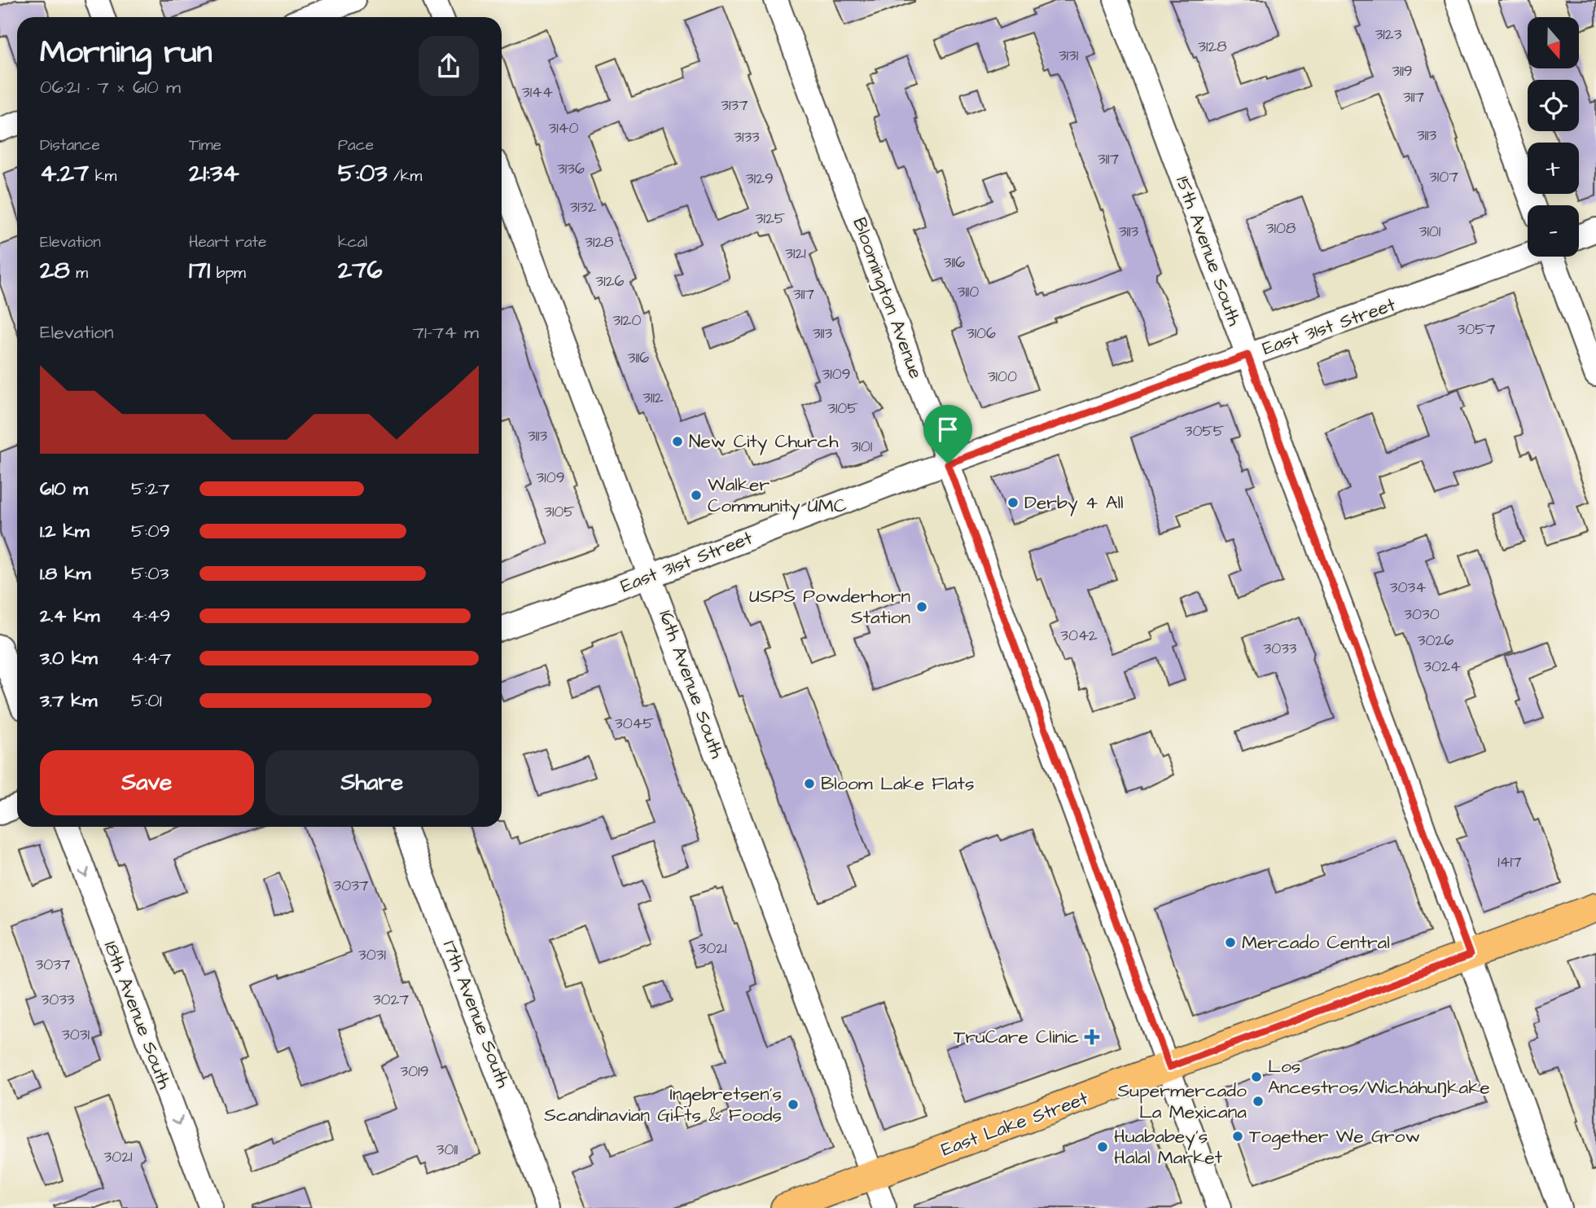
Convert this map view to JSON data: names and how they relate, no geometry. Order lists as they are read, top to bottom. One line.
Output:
{"streets":{"main road":["East Lake Street"],"street":["15th Avenue South","Bloomington Avenue","East 31st Street","16th Avenue South","17th Avenue South","18th Avenue South"]},"crossings":[["15th Avenue South","East 31st Street"],["15th Avenue South","East Lake Street"],["Bloomington Avenue","East 31st Street"],["Bloomington Avenue","East Lake Street"],["East 31st Street","16th Avenue South"],["16th Avenue South","East Lake Street"]],"one_way":["18th Avenue South"],"places":{"other":["New City Church","Walker Community UMC","Derby 4 All","USPS Powderhorn Station","Bloom Lake Flats","Mercado Central","Los Ancestros/Wicháhuŋkake","Supermercado La Mexicana","Ingebretsen's Scandinavian Gifts & Foods","Together We Grow","Huababey's Halal Market"],"health":["TruCare Clinic"]},"house_numbers":["3123","3128","3131","3119","3144","3117","3137","3140","3113","3133","3117","3136","3107","3129","3132","3125","3108","3113","3101","3128","3121","3116","3126","3110","3117","3120","3057","3113","3106","3116","3109","3100","3112","3105","3055","3113","3101","3109","3105","3034","3030","3042","3026","3033","3024","3045","1417","3037","3021","3031","3037","3033","3027","3031","3019","3011","3021"],"north":"bottom","page":{"map_buttons":["+","−"],"heading":["Morning run","06:21 · 7 × 610 m"],"stats":[["Distance","4.27 km"],["Time","21:34"],["Pace","5:03 /km"],["Elevation","28 m"],["Heart rate","171 bpm"],["kcal","276"]],"chart":["Elevation","71–74 m"],"list":[{"name":"610 m","note":"5:27"},{"name":"1.2 km","note":"5:09"},{"name":"1.8 km","note":"5:03"},{"name":"2.4 km","note":"4:49"},{"name":"3.0 km","note":"4:47"},{"name":"3.7 km","note":"5:01"}],"buttons":["Save","Share"]}}
